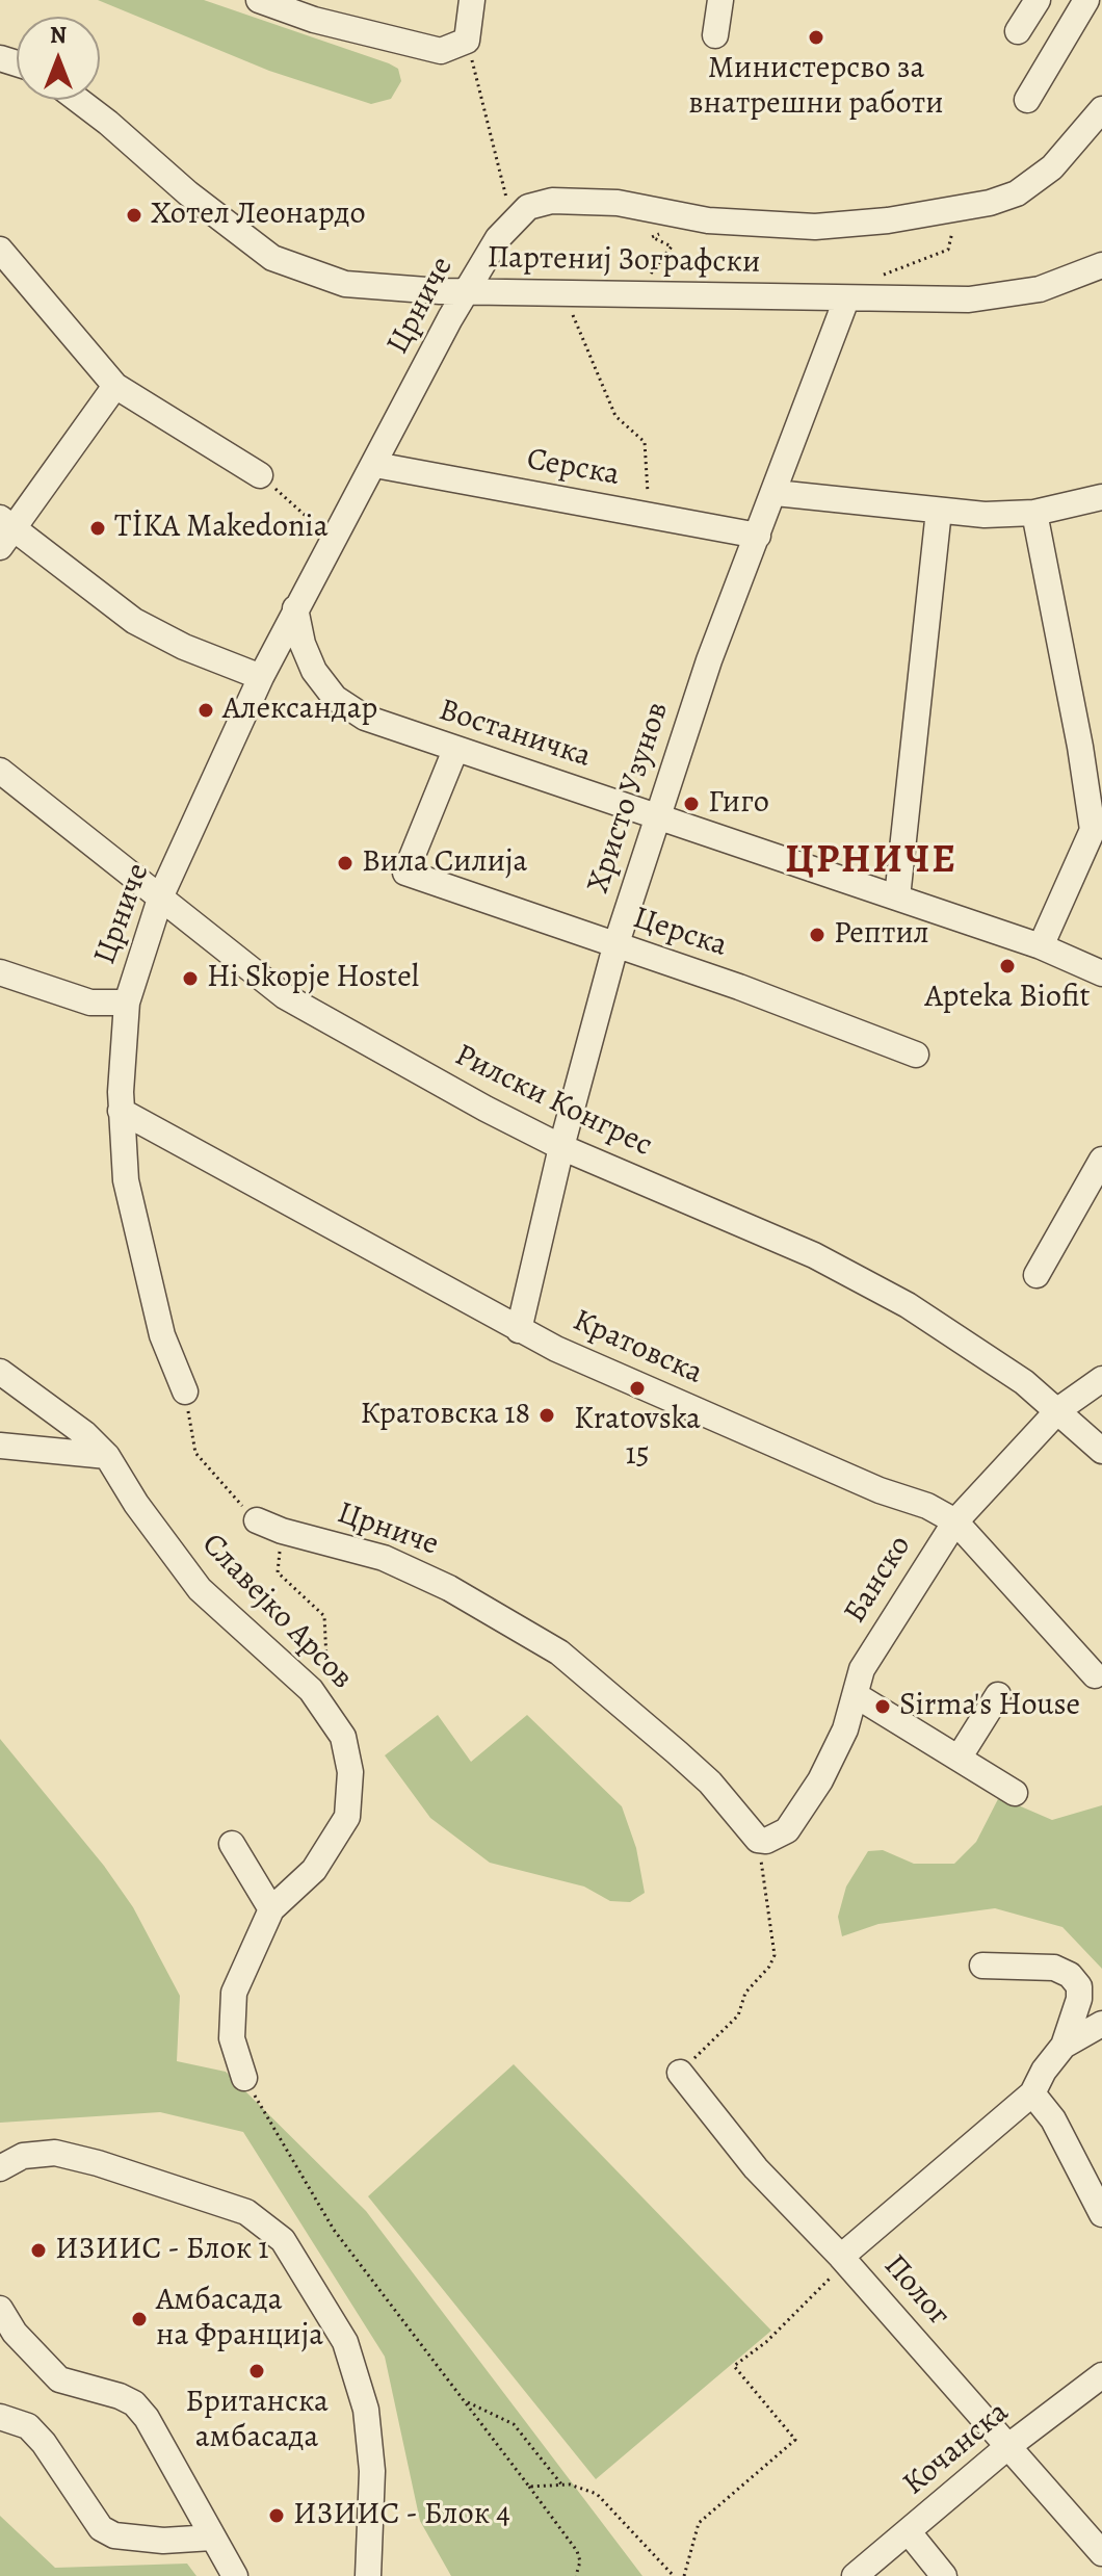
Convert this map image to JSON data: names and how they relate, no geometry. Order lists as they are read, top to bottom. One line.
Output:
{"streets":{"street":["Партениј Зографски","Црниче","Серска","Востаничка","Христо Узунов","Церска","Рилски Конгрес","Кратовска","Банско","Славејко Арсов","Полог","Кочанска"]},"crossings":[["Партениј Зографски","Црниче"],["Партениј Зографски","Христо Узунов"],["Црниче","Серска"],["Црниче","Востаничка"],["Црниче","Рилски Конгрес"],["Црниче","Кратовска"],["Црниче","Банско"],["Серска","Христо Узунов"],["Востаничка","Христо Узунов"],["Востаничка","Церска"],["Христо Узунов","Церска"],["Христо Узунов","Рилски Конгрес"],["Христо Узунов","Кратовска"],["Рилски Конгрес","Банско"],["Кратовска","Банско"],["Полог","Кочанска"]],"districts":["ЦРНИЧЕ"],"places":["Министерсво за внатрешни работи","Хотел Леонардо","TİKA Makedonia","Александар","Гиго","Вила Силија","Рептил","Apteka Biofit","Hi Skopje Hostel","Kratovska 15","Кратовска 18","Sirma's House","ИЗИИС - Блок 1","Амбасада на Франција","Британска амбасада","ИЗИИС - Блок 4"],"north":"top"}
